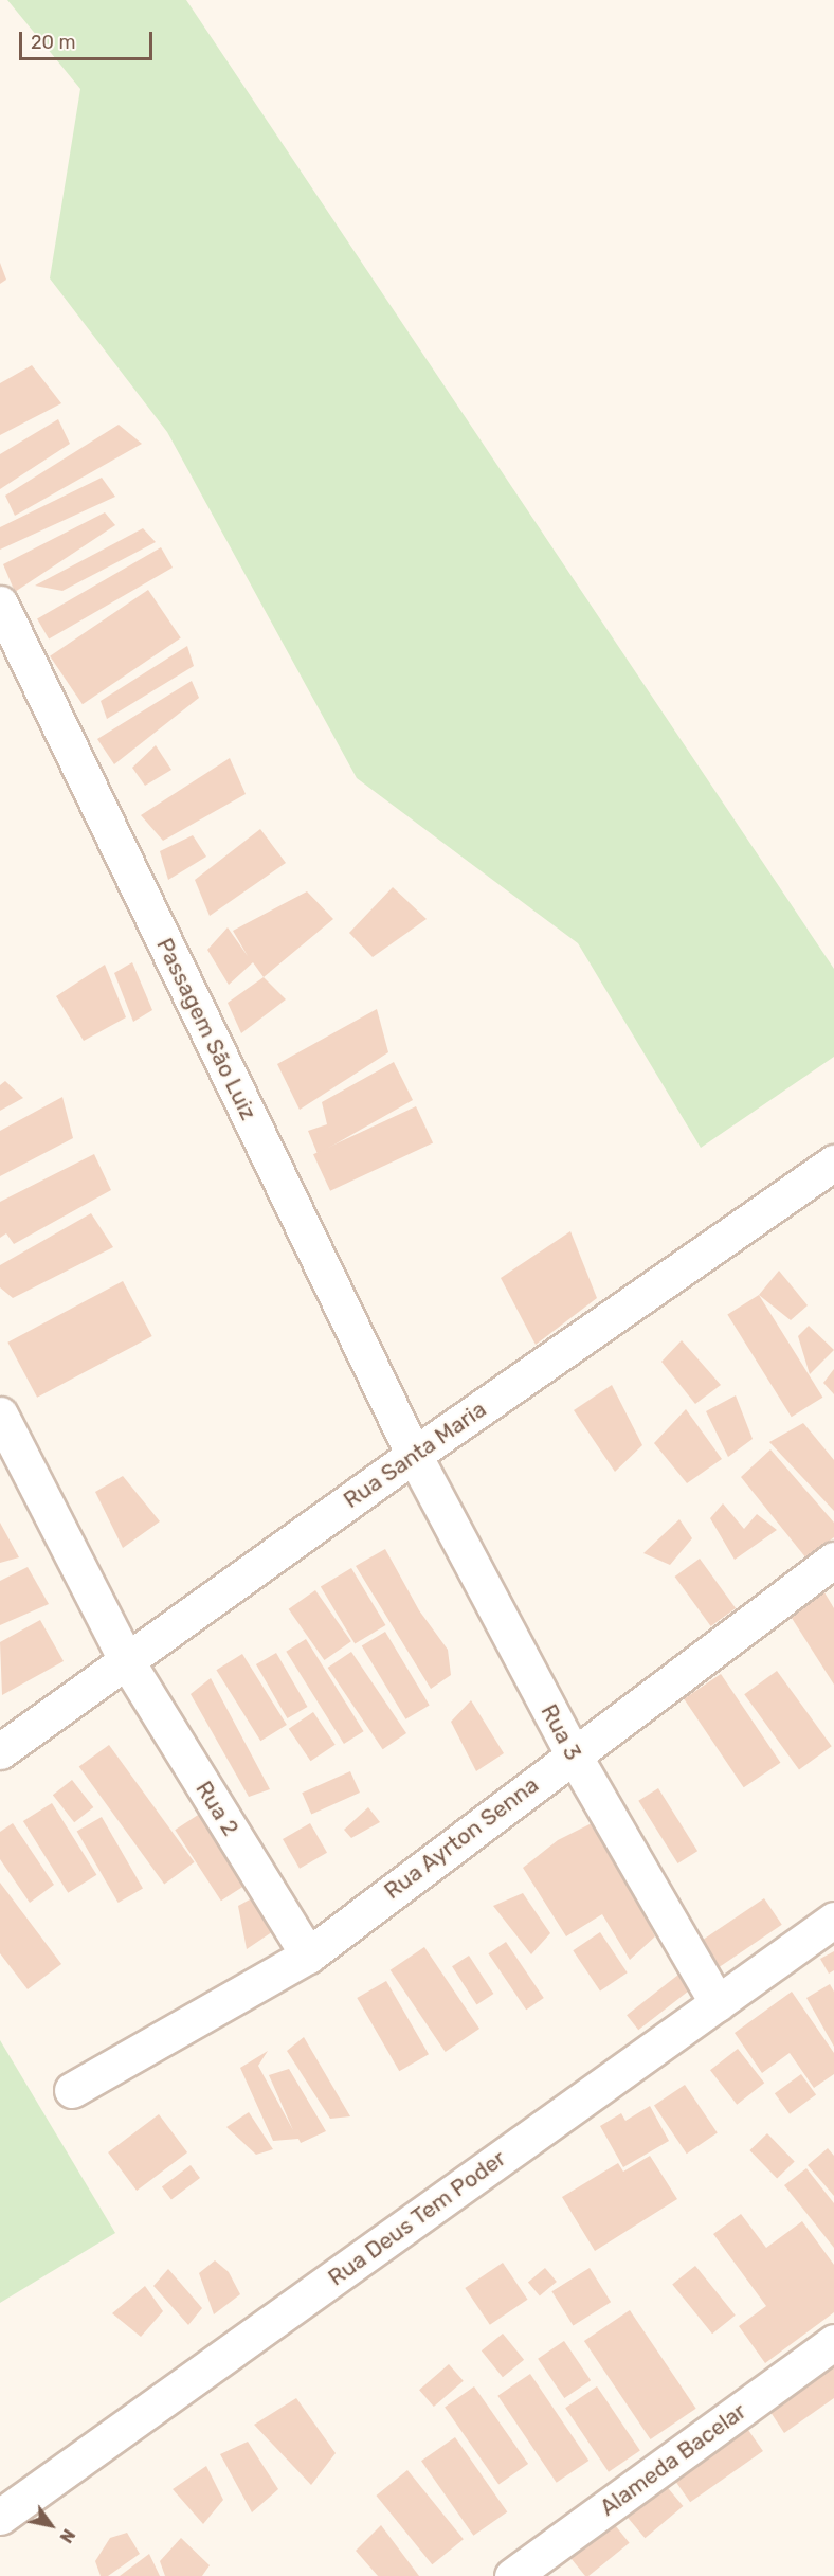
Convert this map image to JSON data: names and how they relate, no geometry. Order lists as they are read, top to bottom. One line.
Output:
{"streets":{"street":["Passagem São Luiz","Rua Santa Maria","Rua 3","Rua 2","Rua Ayrton Senna","Rua Deus Tem Poder","Alameda Bacelar"]},"crossings":[["Passagem São Luiz","Rua Santa Maria"],["Passagem São Luiz","Rua 3"],["Rua Santa Maria","Rua 3"],["Rua Santa Maria","Rua 2"],["Rua 3","Rua Ayrton Senna"],["Rua 3","Rua Deus Tem Poder"],["Rua 2","Rua Ayrton Senna"]],"scale_bar":"20 m","north":"bottom right"}
